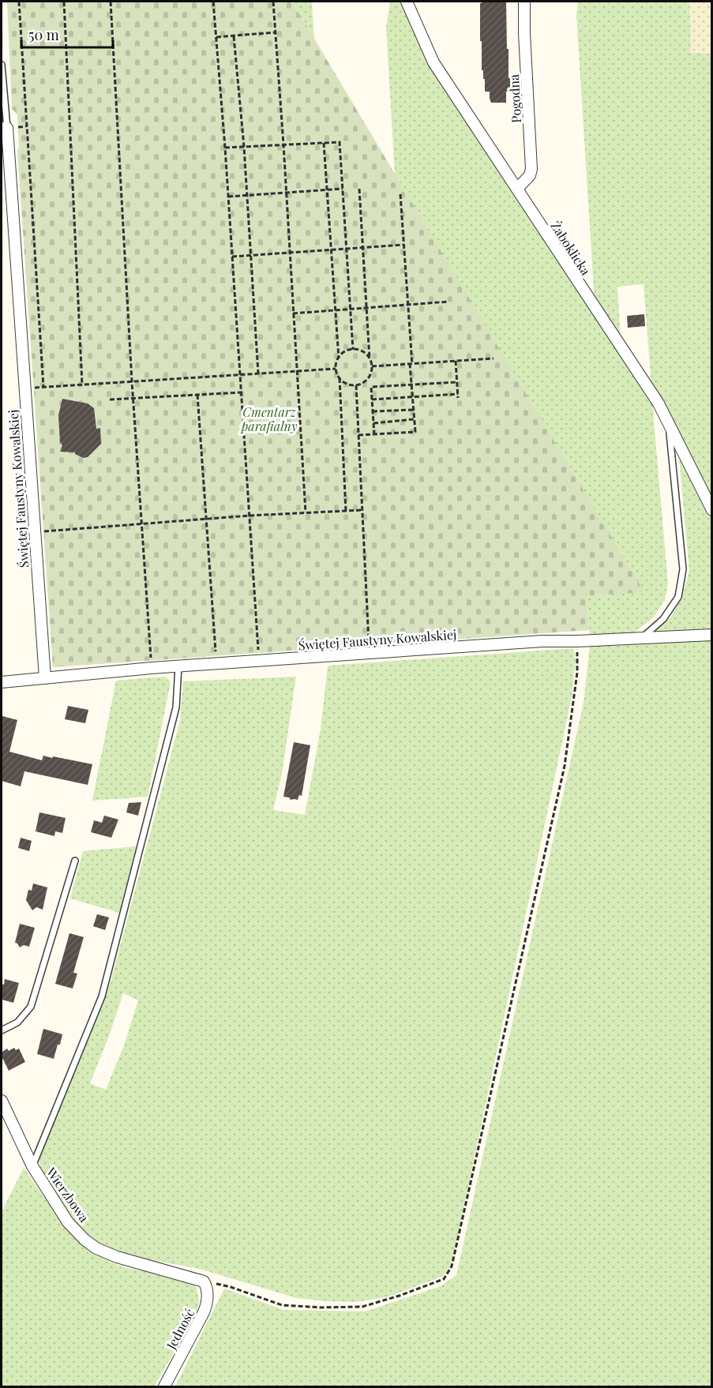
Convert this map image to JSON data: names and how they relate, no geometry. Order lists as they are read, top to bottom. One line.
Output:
{"streets":{"street":["Pogodna","Żaboklicka","Świętej Faustyny Kowalskiej","Wierzbowa","Jedność"]},"crossings":[["Pogodna","Żaboklicka"],["Wierzbowa","Jedność"]],"parks":["Cmentarz parafialny"],"scale_bar":"50 m"}
